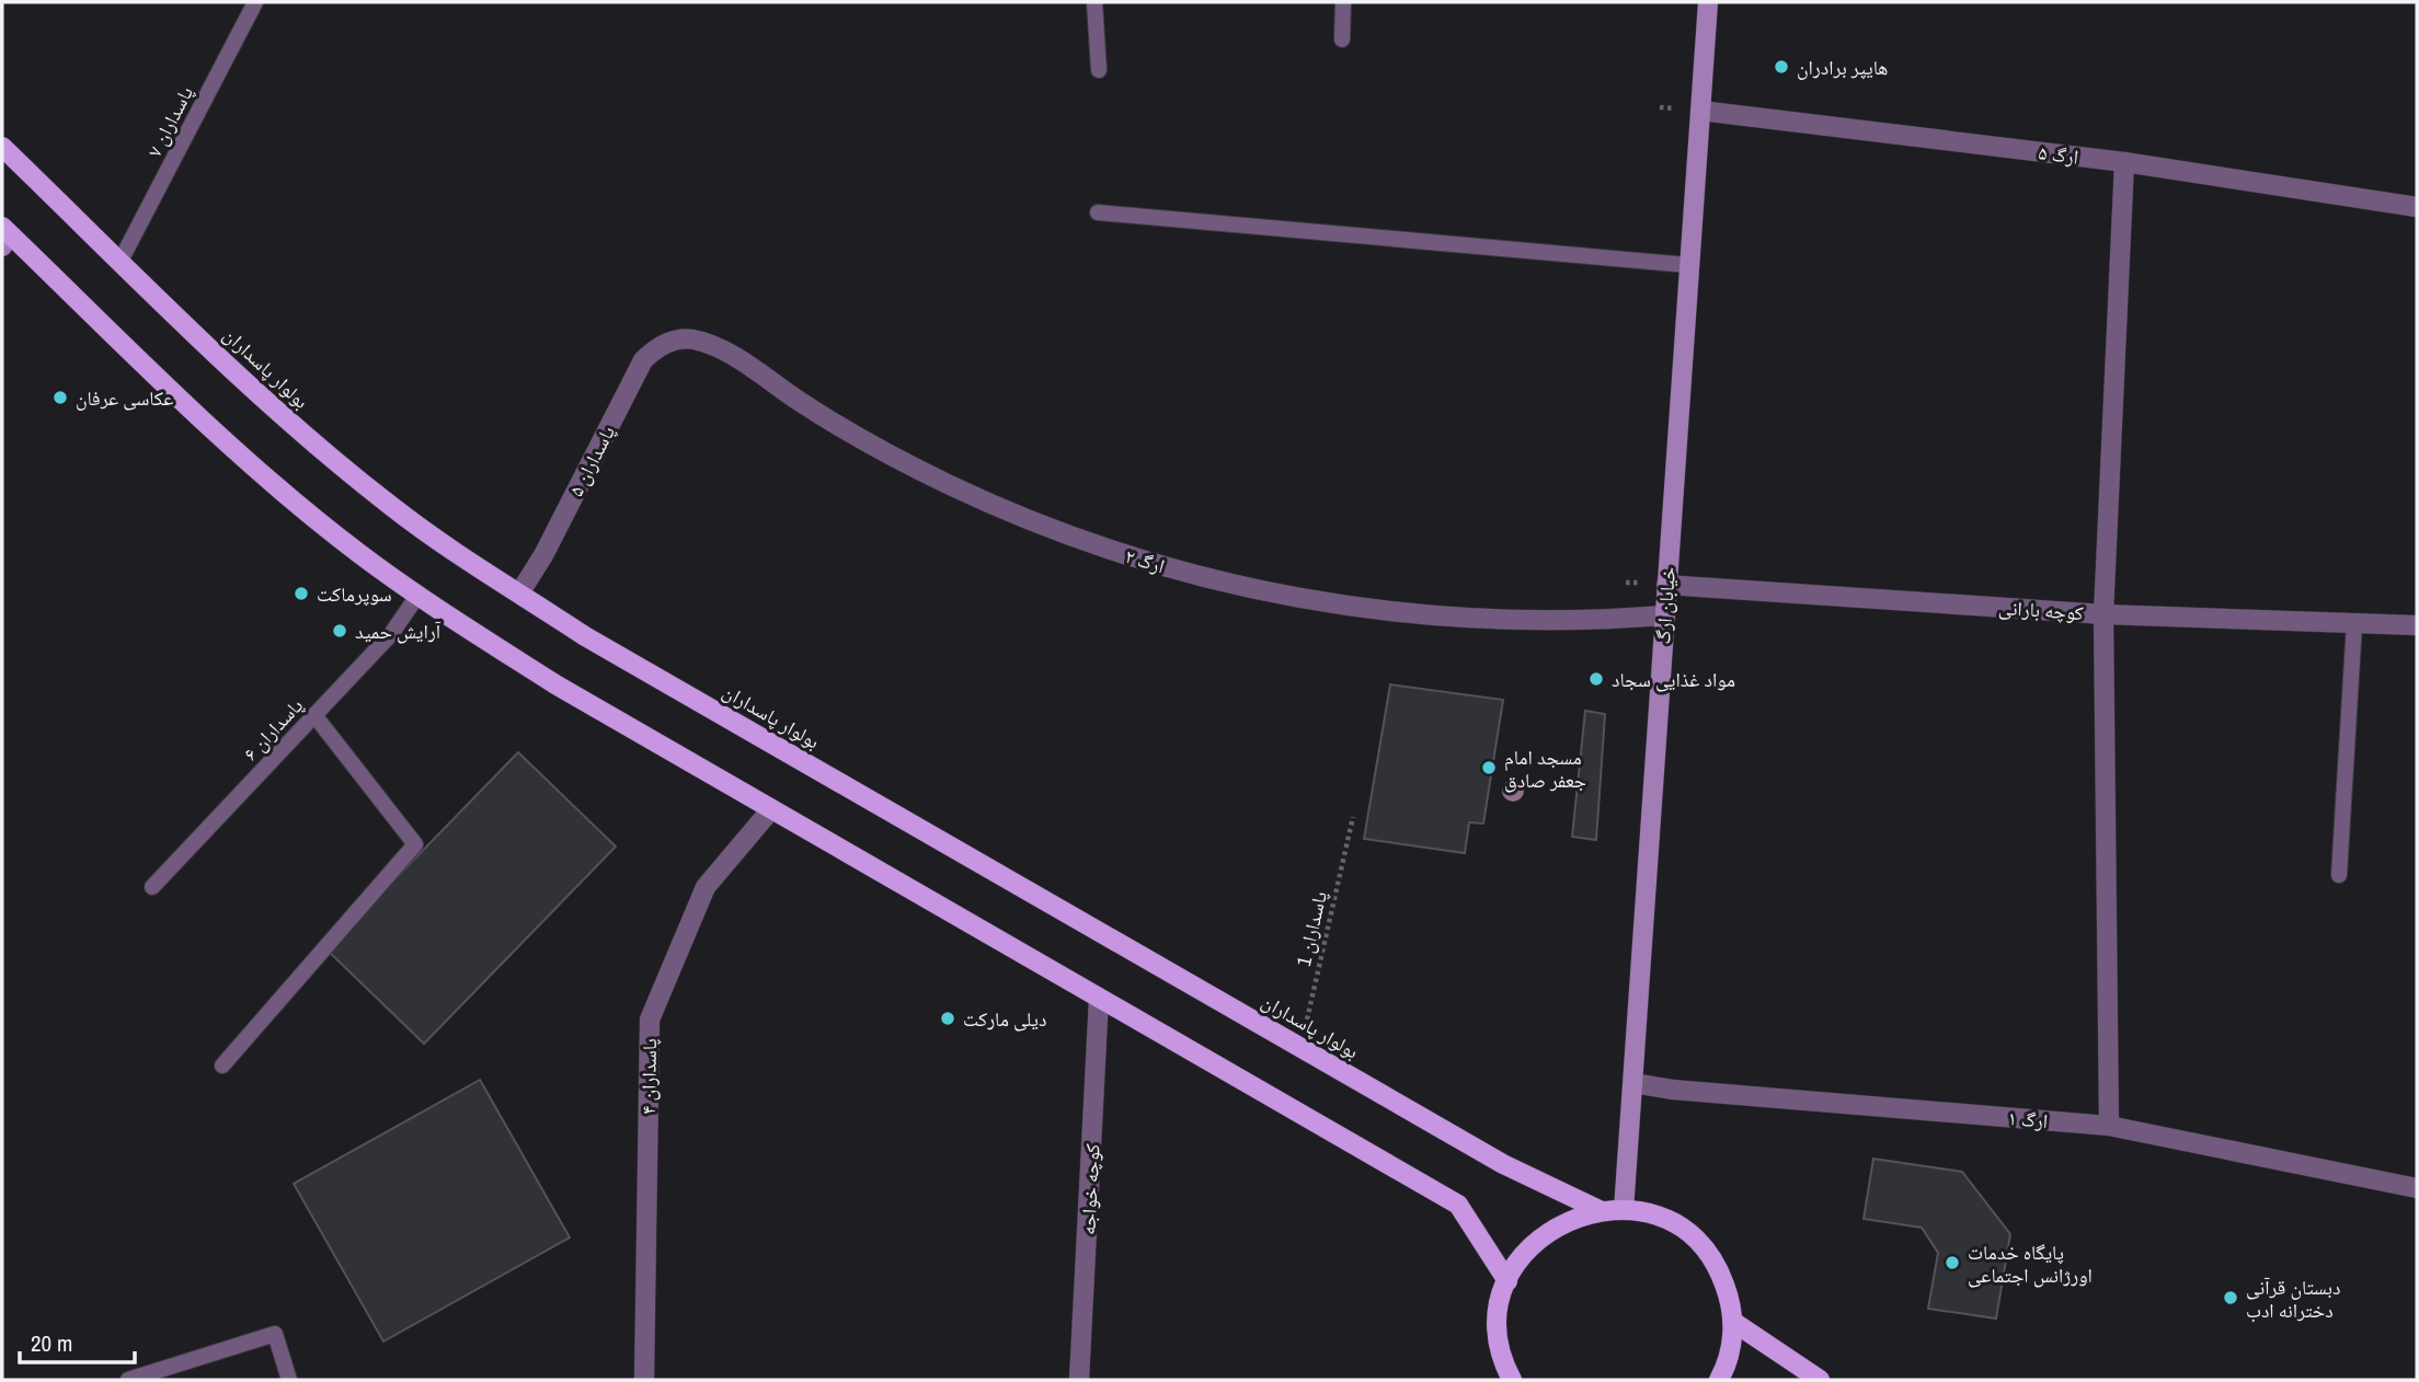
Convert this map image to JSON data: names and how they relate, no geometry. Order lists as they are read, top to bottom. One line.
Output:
{"streets":{"main road":["بولوار پاسداران","خیابان ارگ"],"street":["ارگ ۵","پاسداران ۵","ارگ ۲","کوچه بارانی","پاسداران ۴","ارگ ۱","کوچه خواجه"],"lane":["پاسداران ۷","پاسداران ۶"],"path":["پاسداران 1"]},"crossings":[["پاسداران ۷","بولوار پاسداران"],["ارگ ۵","خیابان ارگ"],["بولوار پاسداران","پاسداران ۵"],["بولوار پاسداران","پاسداران 1"],["پاسداران ۵","ارگ ۲"],["ارگ ۲","خیابان ارگ"],["خیابان ارگ","کوچه بارانی"],["خیابان ارگ","ارگ ۱"]],"places":["هایپر برادران","عکاسی عرفان","سوپرماکت","آرایش حمید","مواد غذایی سجاد","مسجد امام جعفر صادق","دیلی مارکت","پایگاه خدمات اورژانس اجتماعی","دبستان قرآنی دخترانه ادب"],"scale_bar":"20 m"}
